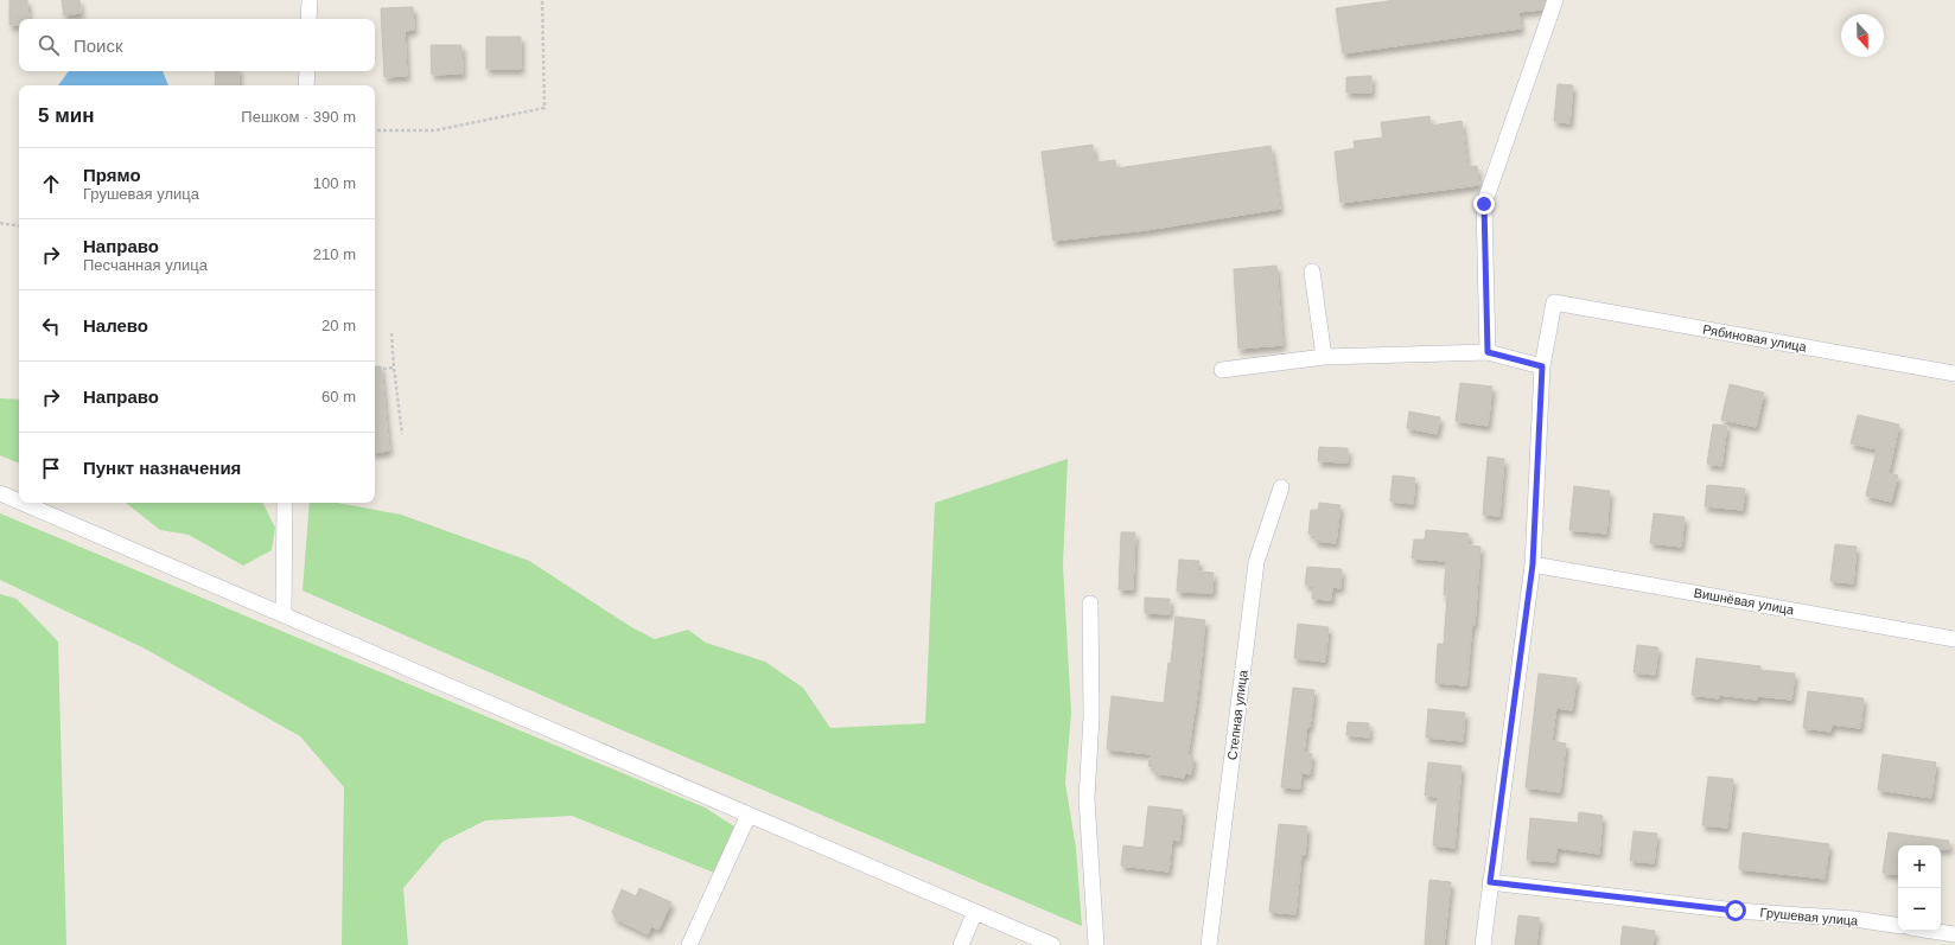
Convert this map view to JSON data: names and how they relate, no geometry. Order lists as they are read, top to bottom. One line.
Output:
{"streets":{"street":["Рябиновая улица","Вишнёвая улица","Степная улица","Грушевая улица"]},"north":"bottom","page":{"search":"Поиск","heading":["5 мин","Пешком · 390 m"],"list":[["Прямо","Грушевая улица","100 m"],["Направо","Песчанная улица","210 m"],["Налево","20 m"],["Направо","60 m"],"Пункт назначения"],"map_buttons":["+","−"]}}
